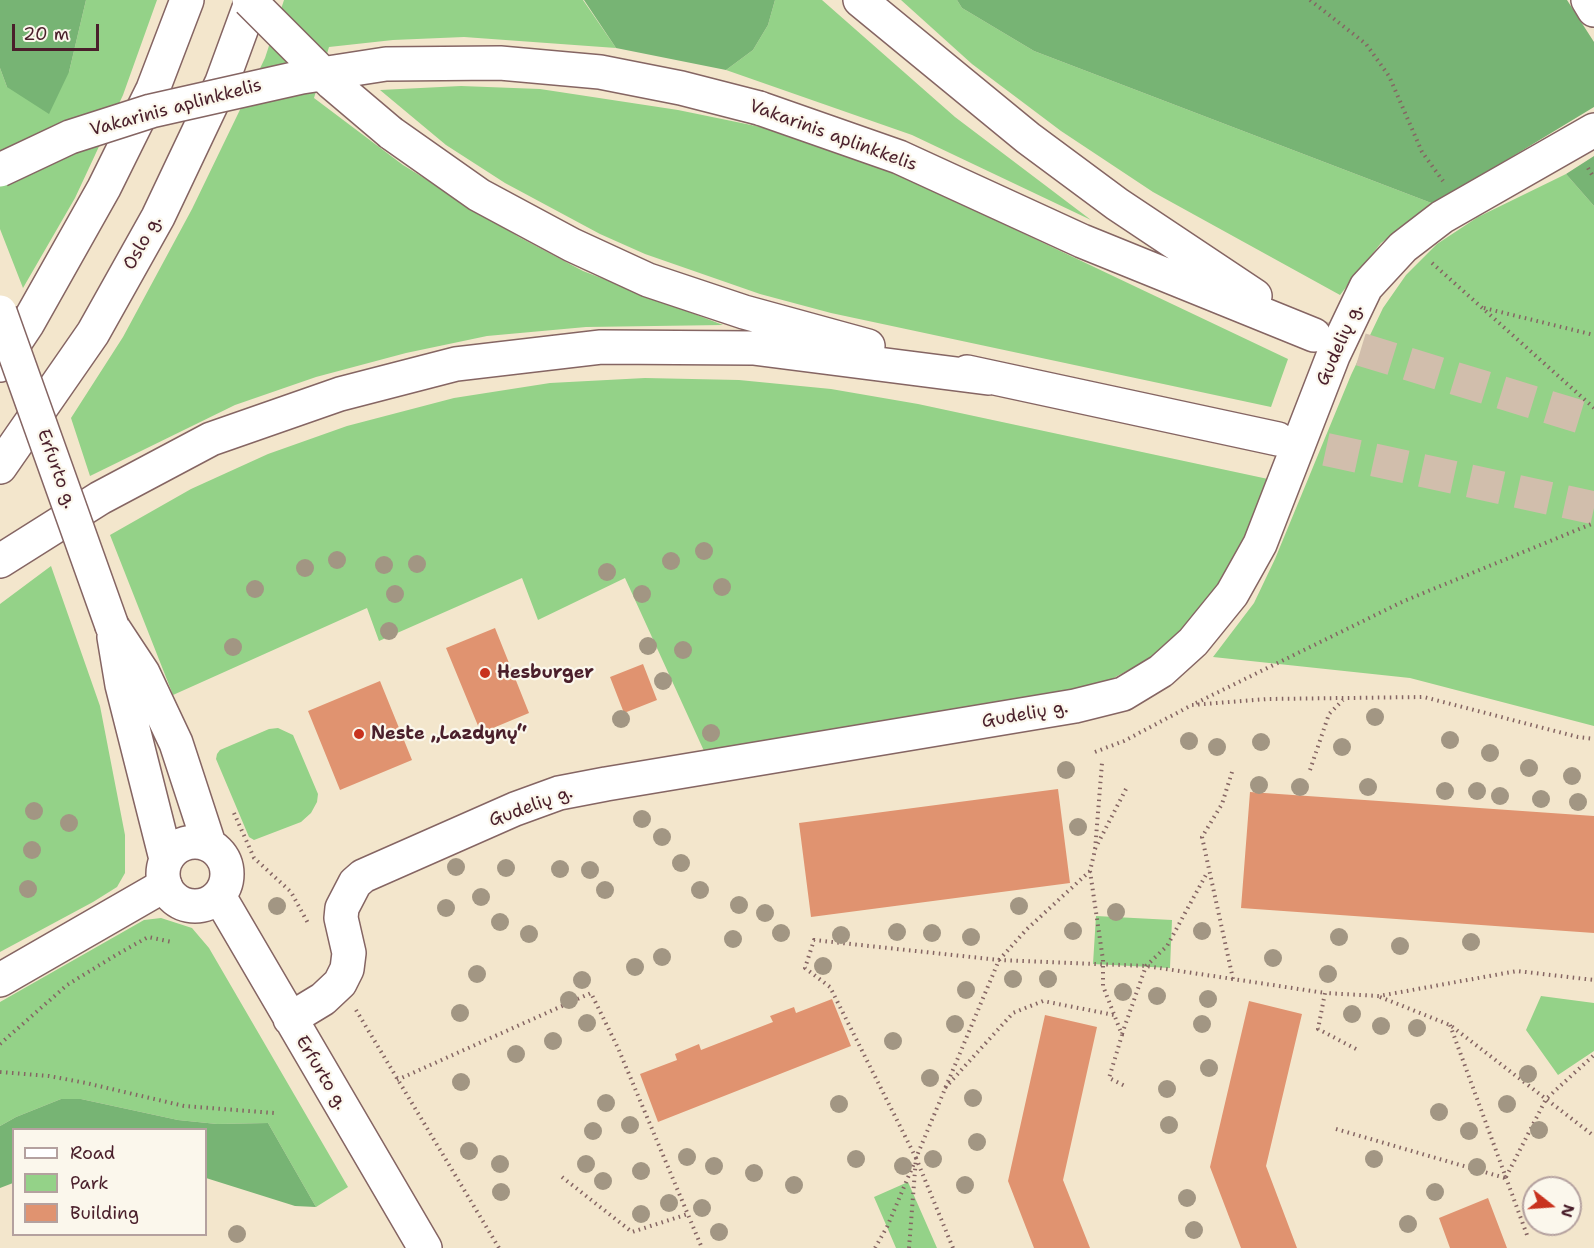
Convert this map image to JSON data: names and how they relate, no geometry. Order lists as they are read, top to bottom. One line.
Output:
{"streets":{"main road":["Vakarinis aplinkkelis","Oslo g.","Gudelių g.","Erfurto g."]},"places":["Hesburger","Neste „Lazdynų“"],"legend":["Road","Park","Building"],"scale_bar":"20 m","north":"right"}
